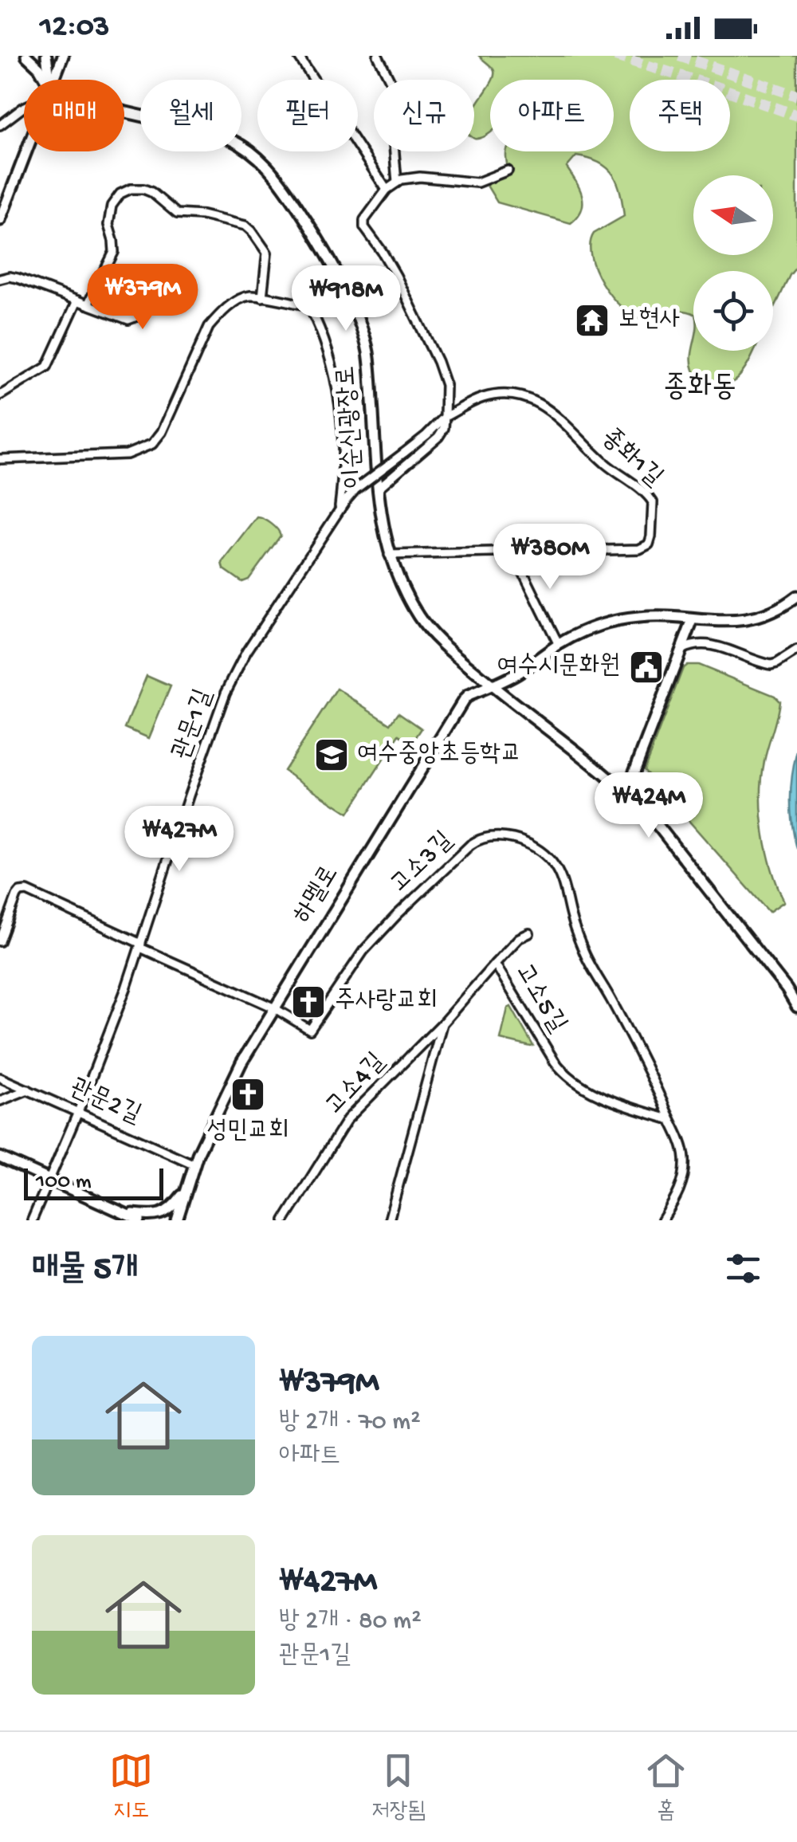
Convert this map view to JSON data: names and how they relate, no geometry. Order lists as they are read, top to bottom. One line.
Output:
{"streets":{"street":["이순신광장로","종화1길","관문1길","고소3길","하멜로","고소5길","고소4길","관문2길"]},"crossings":[["이순신광장로","종화1길"],["이순신광장로","하멜로"],["종화1길","관문1길"],["관문1길","고소3길"],["관문1길","관문2길"],["고소3길","하멜로"],["고소3길","고소5길"],["하멜로","관문2길"],["고소5길","고소4길"]],"districts":["종화동"],"places":{"temple":["보현사"],"public building":["여수시문화원"],"school or university":["여수중앙초등학교"],"church":["주사랑교회","성민교회"]},"scale_bar":"100 m","north":"left","page":{"status":"12:03","chip":["매매","월세","필터","신규","아파트","주택"],"price":["₩379M","₩918M","₩380M","₩424M","₩427M"],"scale":"100 m","heading":"매물 5개","list":[{"name":"₩379M","note":"방 2개 · 70 m² · 아파트"},{"name":"₩427M","note":"방 2개 · 80 m² · 관문1길"}],"tabs":["지도","저장됨","홈"]}}
